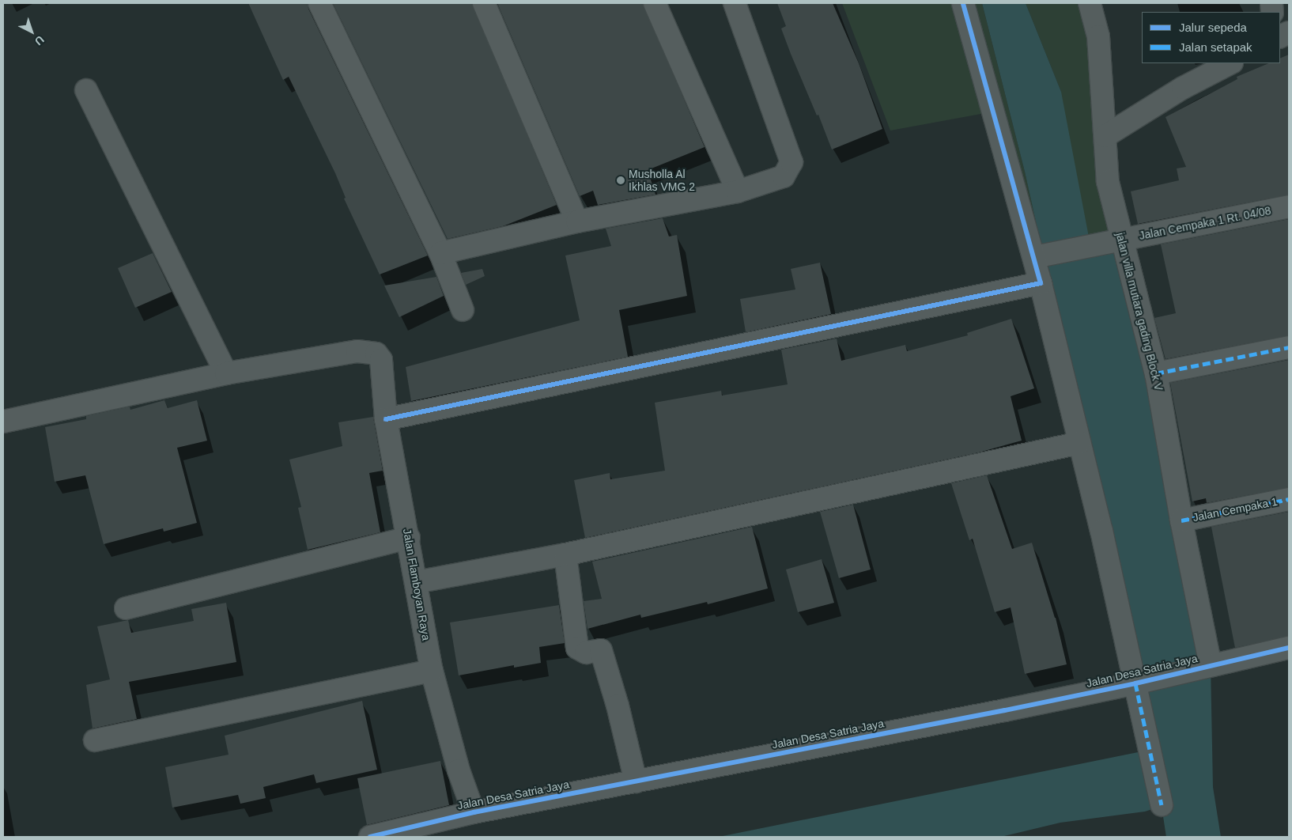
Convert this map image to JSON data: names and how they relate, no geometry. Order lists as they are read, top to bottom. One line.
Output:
{"streets":{"street":["Jalan Cempaka 1 Rt. 04/08","jalan villa mutiara gading Block V","Jalan Cempaka 1","Jalan Flamboyan Raya","Jalan Desa Satria Jaya"]},"crossings":[["Jalan Cempaka 1 Rt. 04/08","jalan villa mutiara gading Block V"],["jalan villa mutiara gading Block V","Jalan Cempaka 1"],["jalan villa mutiara gading Block V","Jalan Desa Satria Jaya"],["Jalan Flamboyan Raya","Jalan Desa Satria Jaya"]],"places":["Musholla Al Ikhlas VMG 2"],"legend":["Jalur sepeda","Jalan setapak"],"north":"bottom right"}
